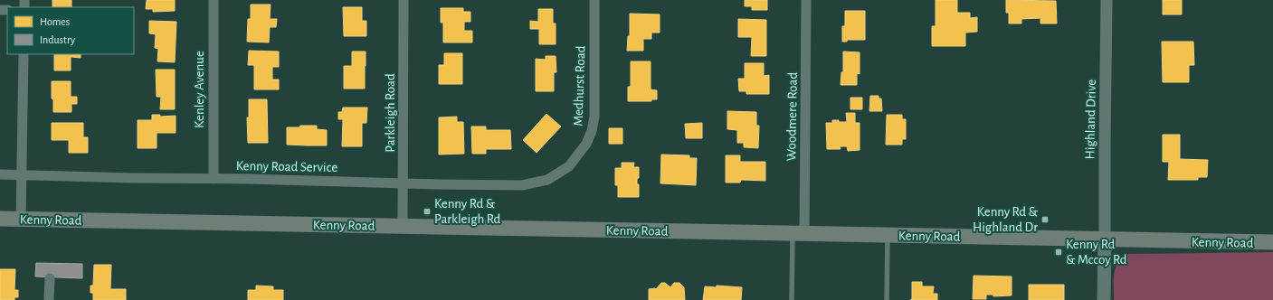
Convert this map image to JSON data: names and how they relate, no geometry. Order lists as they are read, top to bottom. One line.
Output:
{"streets":{"main road":["Kenny Road"],"street":["Medhurst Road","Kenley Avenue","Parkleigh Road","Woodmere Road","Highland Drive","Kenny Road Service"]},"crossings":[["Medhurst Road","Kenny Road Service"],["Kenley Avenue","Kenny Road Service"],["Parkleigh Road","Kenny Road Service"],["Parkleigh Road","Kenny Road"],["Woodmere Road","Kenny Road"],["Highland Drive","Kenny Road"]],"places":{"transit":["Kenny Rd & Parkleigh Rd","Kenny Rd & Highland Dr","Kenny Rd & Mccoy Rd"]},"legend":["Homes","Industry"]}
